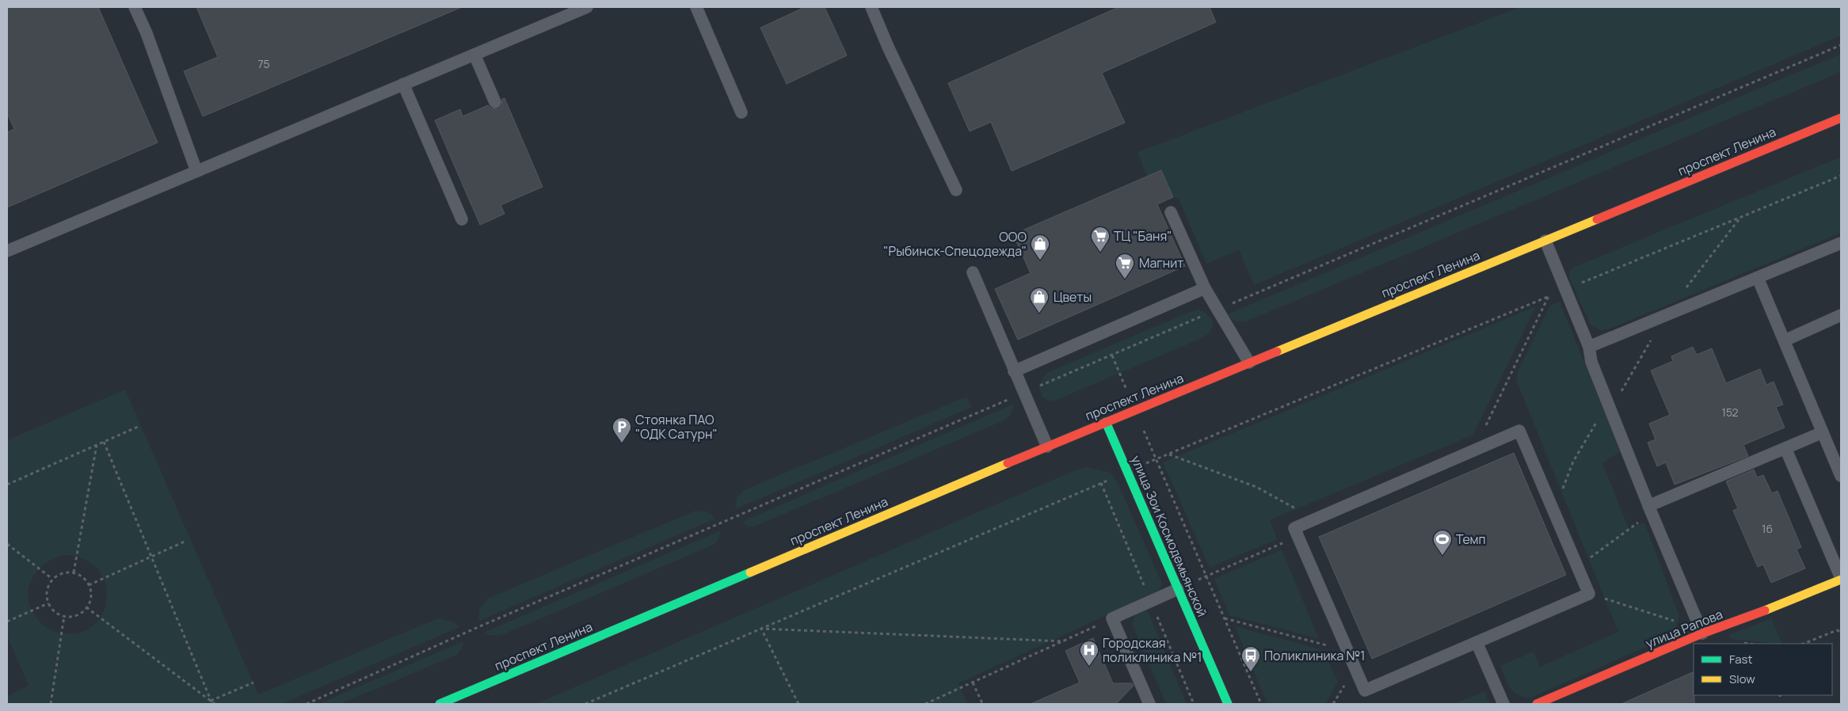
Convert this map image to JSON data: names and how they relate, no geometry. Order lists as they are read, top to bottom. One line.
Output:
{"streets":{"main road":["проспект Ленина","улица Зои Космодемьянской","улица Рапова"]},"crossings":[["проспект Ленина","улица Зои Космодемьянской"]],"places":{"supermarket":["ТЦ \"Баня\"","Магнит"],"shop":["ООО \"Рыбинск-Спецодежда\"","Цветы"],"parking":["Стоянка ПАО \"ОДК Сатурн\""],"sports":["Темп"],"hospital":["Городская поликлиника №1"],"bus stop":["Поликлиника №1"]},"house_numbers":["75","152","16"],"legend":["Fast","Slow"]}
